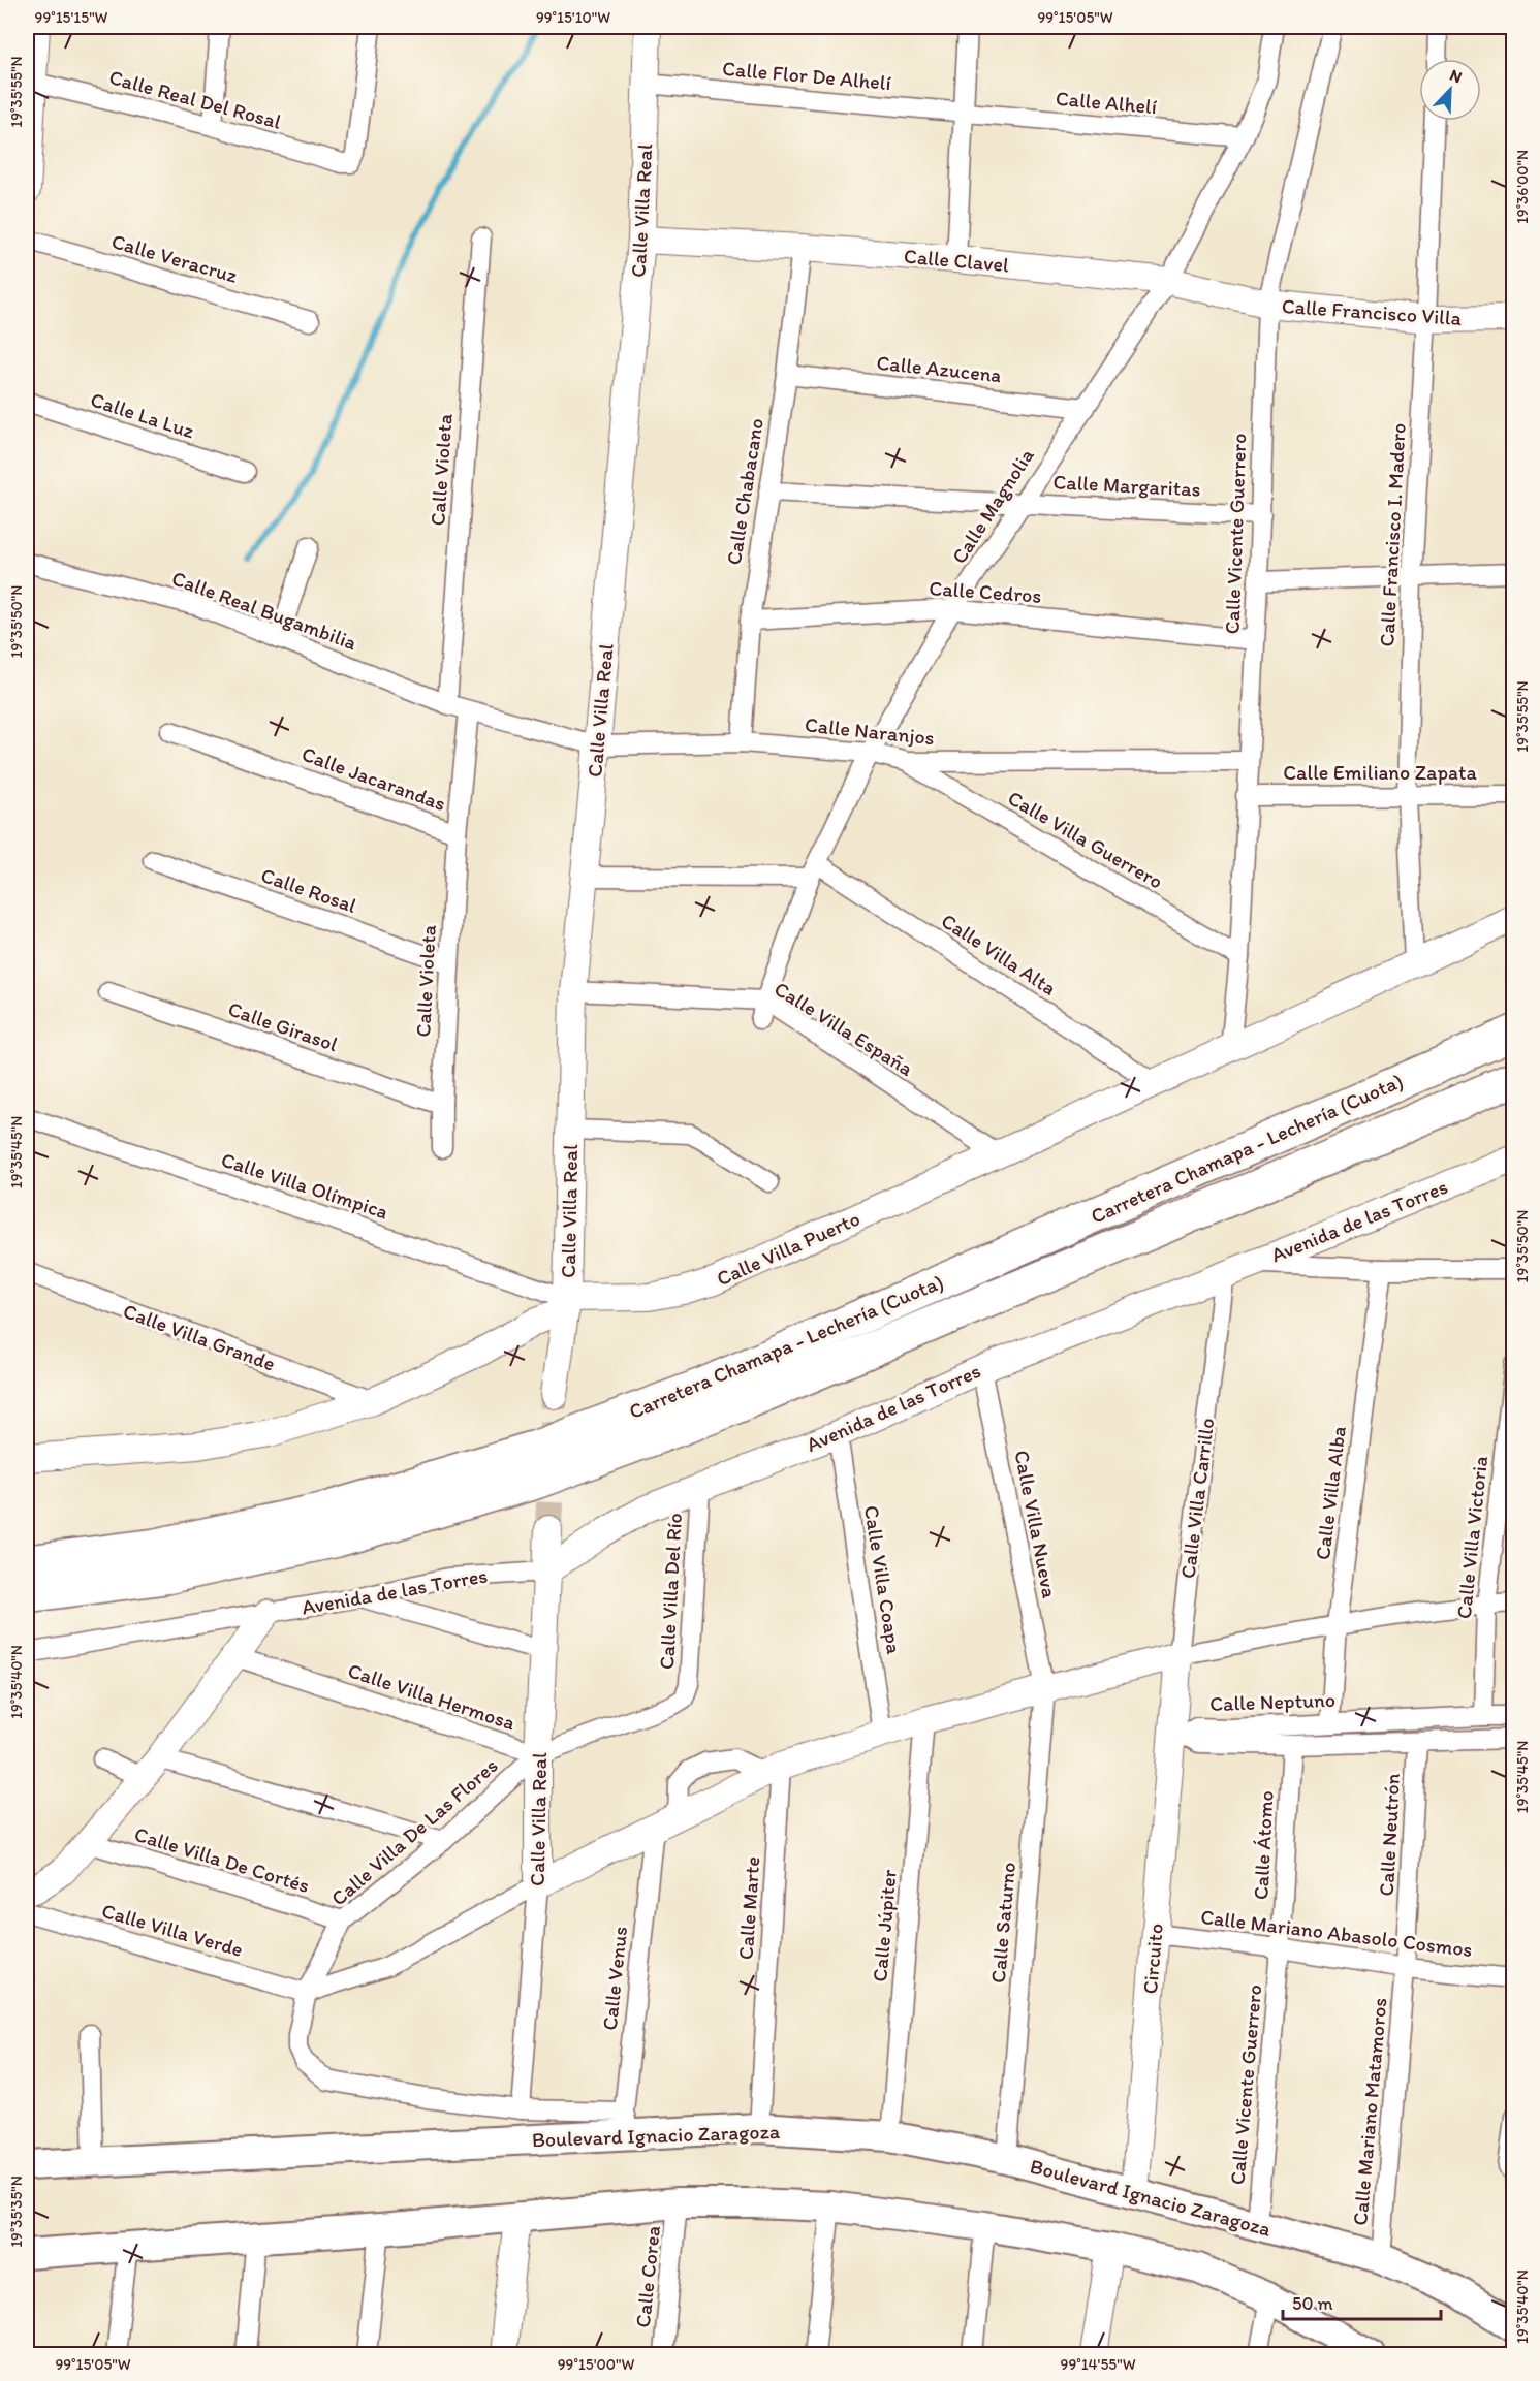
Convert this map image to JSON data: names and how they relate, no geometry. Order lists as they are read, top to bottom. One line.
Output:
{"streets":{"highway":["Carretera Chamapa - Lechería (Cuota)"],"main road":["Boulevard Ignacio Zaragoza"],"street":["Calle Flor De Alhelí","Calle Real Del Rosal","Calle Alhelí","Calle Villa Real","Calle Veracruz","Calle Clavel","Calle Francisco Villa","Calle Azucena","Calle La Luz","Calle Violeta","Calle Margaritas","Calle Chabacano","Calle Magnolia","Calle Vicente Guerrero","Calle Francisco I. Madero","Calle Cedros","Calle Real Bugambilia","Calle Naranjos","Calle Emiliano Zapata","Calle Jacarandas","Calle Villa Guerrero","Calle Rosal","Calle Villa Alta","Calle Girasol","Calle Villa España","Calle Villa Olímpica","Avenida de las Torres","Calle Villa Puerto","Calle Villa Grande","Calle Villa Alba","Calle Villa Carrillo","Calle Villa Nueva","Calle Villa Victoria","Calle Villa Coapa","Calle Villa Del Río","Calle Villa Hermosa","Calle Neptuno","Calle Villa De Las Flores","Calle Neutrón","Calle Átomo","Calle Villa De Cortés","Calle Marte","Calle Saturno","Calle Júpiter","Calle Villa Verde","Calle Mariano Abasolo Cosmos","Circuito","Calle Venus","Calle Mariano Matamoros","Calle Corea"]},"crossings":[["Calle Flor De Alhelí","Calle Alhelí"],["Calle Flor De Alhelí","Calle Villa Real"],["Calle Alhelí","Calle Magnolia"],["Calle Villa Real","Calle Clavel"],["Calle Villa Real","Calle Naranjos"],["Calle Villa Real","Calle Villa España"],["Calle Villa Real","Calle Villa Olímpica"],["Calle Villa Real","Avenida de las Torres"],["Calle Villa Real","Calle Villa Puerto"],["Calle Villa Real","Calle Villa Del Río"],["Calle Villa Real","Calle Villa Hermosa"],["Calle Villa Real","Calle Villa De Las Flores"],["Calle Clavel","Calle Francisco Villa"],["Calle Clavel","Calle Chabacano"],["Calle Clavel","Calle Magnolia"],["Calle Clavel","Calle Vicente Guerrero"],["Calle Francisco Villa","Calle Vicente Guerrero"],["Calle Francisco Villa","Calle Francisco I. Madero"],["Calle Azucena","Calle Chabacano"],["Calle Azucena","Calle Magnolia"],["Calle Violeta","Calle Real Bugambilia"],["Calle Violeta","Calle Naranjos"],["Calle Violeta","Calle Jacarandas"],["Calle Violeta","Calle Rosal"],["Calle Violeta","Calle Girasol"],["Calle Margaritas","Calle Chabacano"],["Calle Margaritas","Calle Magnolia"],["Calle Margaritas","Calle Vicente Guerrero"],["Calle Chabacano","Calle Cedros"],["Calle Chabacano","Calle Naranjos"],["Calle Magnolia","Calle Cedros"],["Calle Magnolia","Calle Naranjos"],["Calle Magnolia","Calle Villa Alta"],["Calle Magnolia","Calle Villa España"],["Calle Vicente Guerrero","Calle Cedros"],["Calle Vicente Guerrero","Calle Naranjos"],["Calle Vicente Guerrero","Calle Emiliano Zapata"],["Calle Vicente Guerrero","Calle Villa Guerrero"],["Calle Vicente Guerrero","Calle Villa Puerto"],["Calle Vicente Guerrero","Calle Átomo"],["Calle Vicente Guerrero","Calle Mariano Abasolo Cosmos"],["Calle Vicente Guerrero","Boulevard Ignacio Zaragoza"],["Calle Francisco I. Madero","Calle Emiliano Zapata"],["Calle Francisco I. Madero","Calle Villa Puerto"],["Calle Real Bugambilia","Calle Naranjos"],["Calle Naranjos","Calle Villa Guerrero"],["Calle Villa Alta","Calle Villa Puerto"],["Calle Villa España","Calle Villa Puerto"],["Calle Villa Olímpica","Calle Villa Puerto"],["Avenida de las Torres","Calle Villa Carrillo"],["Avenida de las Torres","Calle Villa Nueva"],["Avenida de las Torres","Calle Villa Coapa"],["Avenida de las Torres","Calle Villa Del Río"],["Calle Villa Alba","Calle Neptuno"],["Calle Villa Carrillo","Calle Neptuno"],["Calle Villa Carrillo","Circuito"],["Calle Villa Nueva","Calle Saturno"],["Calle Villa Victoria","Calle Neptuno"],["Calle Villa Del Río","Calle Villa Hermosa"],["Calle Villa Del Río","Calle Villa De Las Flores"],["Calle Villa Hermosa","Calle Villa De Las Flores"],["Calle Neptuno","Calle Neutrón"],["Calle Neptuno","Calle Átomo"],["Calle Neptuno","Circuito"],["Calle Villa De Las Flores","Calle Villa De Cortés"],["Calle Villa De Las Flores","Calle Villa Verde"],["Calle Villa De Las Flores","Calle Venus"],["Calle Villa De Las Flores","Boulevard Ignacio Zaragoza"],["Calle Neutrón","Calle Mariano Abasolo Cosmos"],["Calle Neutrón","Calle Mariano Matamoros"],["Calle Átomo","Calle Mariano Abasolo Cosmos"],["Calle Marte","Calle Venus"],["Calle Marte","Boulevard Ignacio Zaragoza"],["Calle Saturno","Boulevard Ignacio Zaragoza"],["Calle Júpiter","Boulevard Ignacio Zaragoza"],["Calle Mariano Abasolo Cosmos","Circuito"],["Calle Mariano Abasolo Cosmos","Calle Mariano Matamoros"],["Circuito","Boulevard Ignacio Zaragoza"],["Calle Venus","Boulevard Ignacio Zaragoza"],["Calle Mariano Matamoros","Boulevard Ignacio Zaragoza"]],"scale_bar":"50 m","north":"top right","coordinates":["99°15'15\"W","99°15'10\"W","99°15'05\"W","19°35'55\"N","19°36'00\"N","19°35'50\"N","19°35'45\"N","19°35'40\"N","19°35'35\"N","99°15'00\"W","99°14'55\"W"]}
